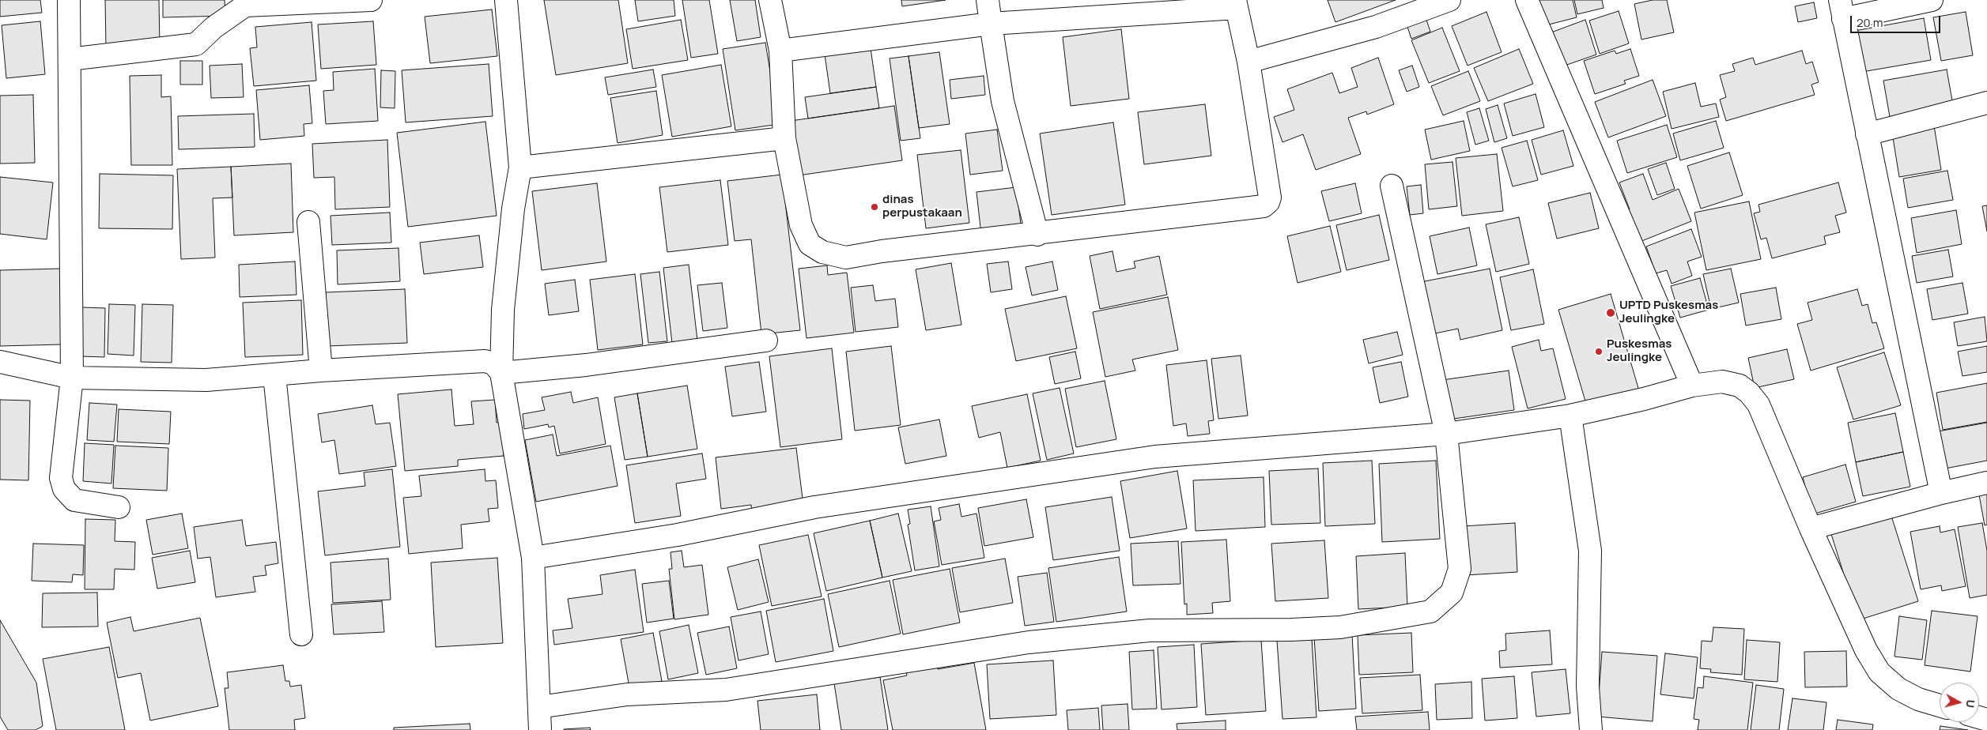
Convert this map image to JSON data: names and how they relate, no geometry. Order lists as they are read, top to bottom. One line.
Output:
{"places":["dinas perpustakaan","UPTD Puskesmas Jeulingke","Puskesmas Jeulingke"],"scale_bar":"20 m","north":"right"}
